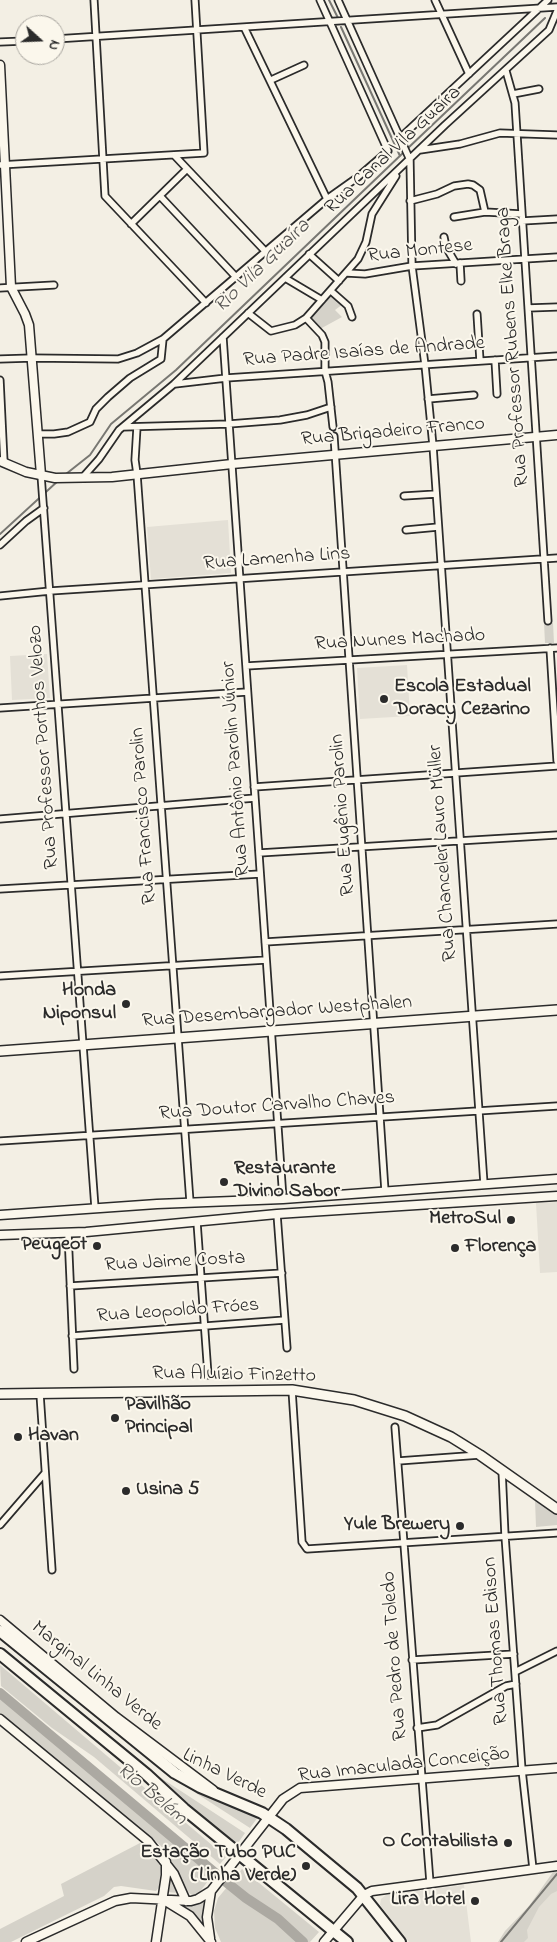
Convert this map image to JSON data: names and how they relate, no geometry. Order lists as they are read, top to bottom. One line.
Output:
{"streets":{"highway":["Linha Verde"],"main road":["Rua Desembargador Westphalen","Rua Aluízio Finzetto"],"street":["Rua Canal Vila Guaíra","Rua Montese","Rua Professor Rubens Elke Braga","Rua Padre Isaías de Andrade","Rua Brigadeiro Franco","Rua Lamenha Lins","Rua Nunes Machado","Rua Professor Porthos Velozo","Rua Antônio Parolin Júnior","Rua Eugênio Parolin","Rua Francisco Parolin","Rua Chanceler Lauro Müller","Rua Doutor Carvalho Chaves","Rua Jaime Costa","Rua Leopoldo Fróes","Rua Thomas Edison","Rua Pedro de Toledo","Marginal Linha Verde","Rua Imaculada Conceição"]},"crossings":[["Rua Canal Vila Guaíra","Rua Professor Rubens Elke Braga"],["Rua Canal Vila Guaíra","Rua Padre Isaías de Andrade"],["Rua Canal Vila Guaíra","Rua Brigadeiro Franco"],["Rua Canal Vila Guaíra","Rua Professor Porthos Velozo"],["Rua Canal Vila Guaíra","Rua Antônio Parolin Júnior"],["Rua Canal Vila Guaíra","Rua Chanceler Lauro Müller"],["Rua Montese","Rua Professor Rubens Elke Braga"],["Rua Montese","Rua Chanceler Lauro Müller"],["Rua Professor Rubens Elke Braga","Rua Padre Isaías de Andrade"],["Rua Professor Rubens Elke Braga","Rua Brigadeiro Franco"],["Rua Professor Rubens Elke Braga","Rua Lamenha Lins"],["Rua Padre Isaías de Andrade","Rua Antônio Parolin Júnior"],["Rua Padre Isaías de Andrade","Rua Chanceler Lauro Müller"],["Rua Brigadeiro Franco","Rua Professor Porthos Velozo"],["Rua Brigadeiro Franco","Rua Antônio Parolin Júnior"],["Rua Brigadeiro Franco","Rua Eugênio Parolin"],["Rua Brigadeiro Franco","Rua Francisco Parolin"],["Rua Brigadeiro Franco","Rua Chanceler Lauro Müller"],["Rua Lamenha Lins","Rua Professor Porthos Velozo"],["Rua Lamenha Lins","Rua Antônio Parolin Júnior"],["Rua Lamenha Lins","Rua Eugênio Parolin"],["Rua Lamenha Lins","Rua Francisco Parolin"],["Rua Lamenha Lins","Rua Chanceler Lauro Müller"],["Rua Nunes Machado","Rua Antônio Parolin Júnior"],["Rua Nunes Machado","Rua Eugênio Parolin"],["Rua Nunes Machado","Rua Chanceler Lauro Müller"],["Rua Professor Porthos Velozo","Rua Desembargador Westphalen"],["Rua Professor Porthos Velozo","Rua Doutor Carvalho Chaves"],["Rua Antônio Parolin Júnior","Rua Desembargador Westphalen"],["Rua Antônio Parolin Júnior","Rua Doutor Carvalho Chaves"],["Rua Eugênio Parolin","Rua Desembargador Westphalen"],["Rua Eugênio Parolin","Rua Doutor Carvalho Chaves"],["Rua Francisco Parolin","Rua Desembargador Westphalen"],["Rua Francisco Parolin","Rua Doutor Carvalho Chaves"],["Rua Chanceler Lauro Müller","Rua Desembargador Westphalen"],["Rua Chanceler Lauro Müller","Rua Doutor Carvalho Chaves"],["Rua Aluízio Finzetto","Rua Thomas Edison"],["Rua Thomas Edison","Rua Imaculada Conceição"],["Rua Pedro de Toledo","Rua Imaculada Conceição"],["Marginal Linha Verde","Linha Verde"],["Rua Imaculada Conceição","Linha Verde"]],"water":["Rio Vila Guaíra","Rio Belém"],"places":["Escola Estadual Doracy Cezarino","Honda Niponsul","Restaurante Divino Sabor","MetroSul","Peugeot","Florença","Pavilhão Principal","Havan","Usina 5","Yule Brewery","O Contabilista","Estação Tubo PUC (Linha Verde)","Lira Hotel"],"north":"right"}
